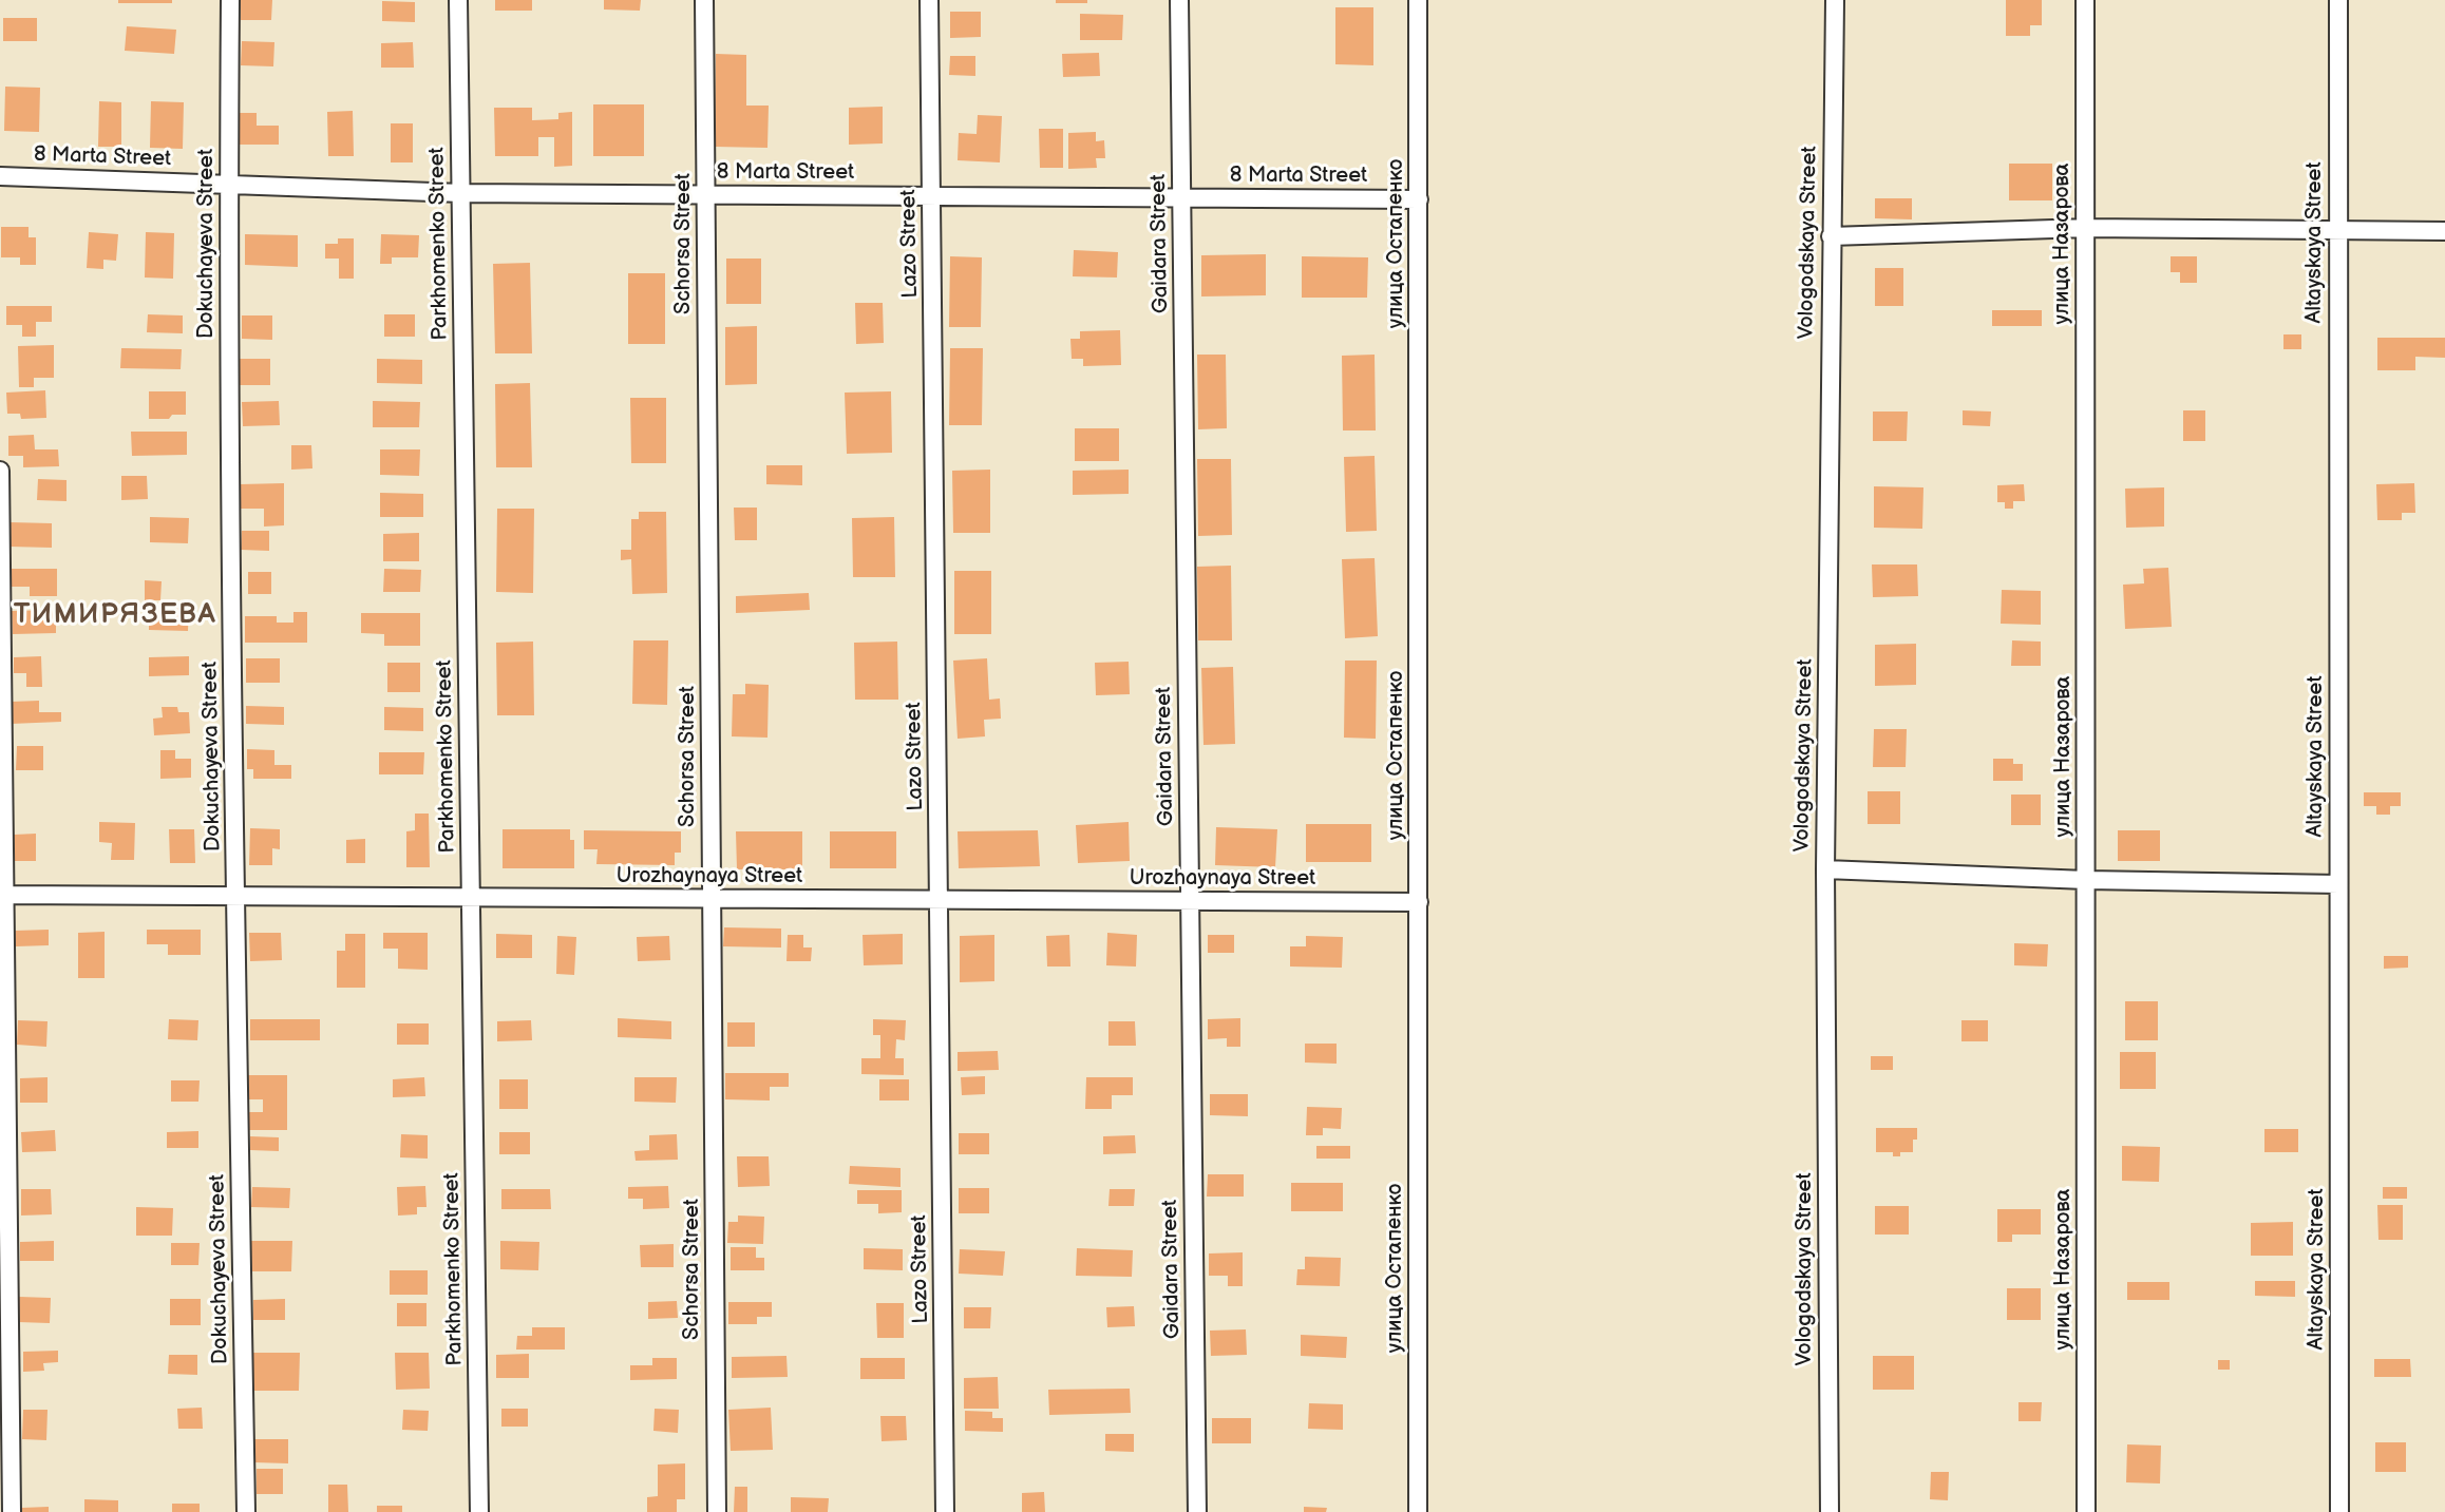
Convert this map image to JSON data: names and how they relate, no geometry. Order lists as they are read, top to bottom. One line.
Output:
{"streets":{"street":["8 Marta Street","Vologodskaya Street","Altayskaya Street","Dokuchayeva Street","Parkhomenko Street","Schorsa Street","Lazo Street","Gaidara Street","улица Остапенко","улица Назарова","Urozhaynaya Street"]},"crossings":[["8 Marta Street","Dokuchayeva Street"],["8 Marta Street","Parkhomenko Street"],["8 Marta Street","Schorsa Street"],["8 Marta Street","Lazo Street"],["8 Marta Street","Gaidara Street"],["8 Marta Street","улица Остапенко"],["Dokuchayeva Street","Urozhaynaya Street"],["Parkhomenko Street","Urozhaynaya Street"],["Schorsa Street","Urozhaynaya Street"],["Lazo Street","Urozhaynaya Street"],["Gaidara Street","Urozhaynaya Street"],["улица Остапенко","Urozhaynaya Street"]],"districts":["ТИМИРЯЗЕВА"]}
